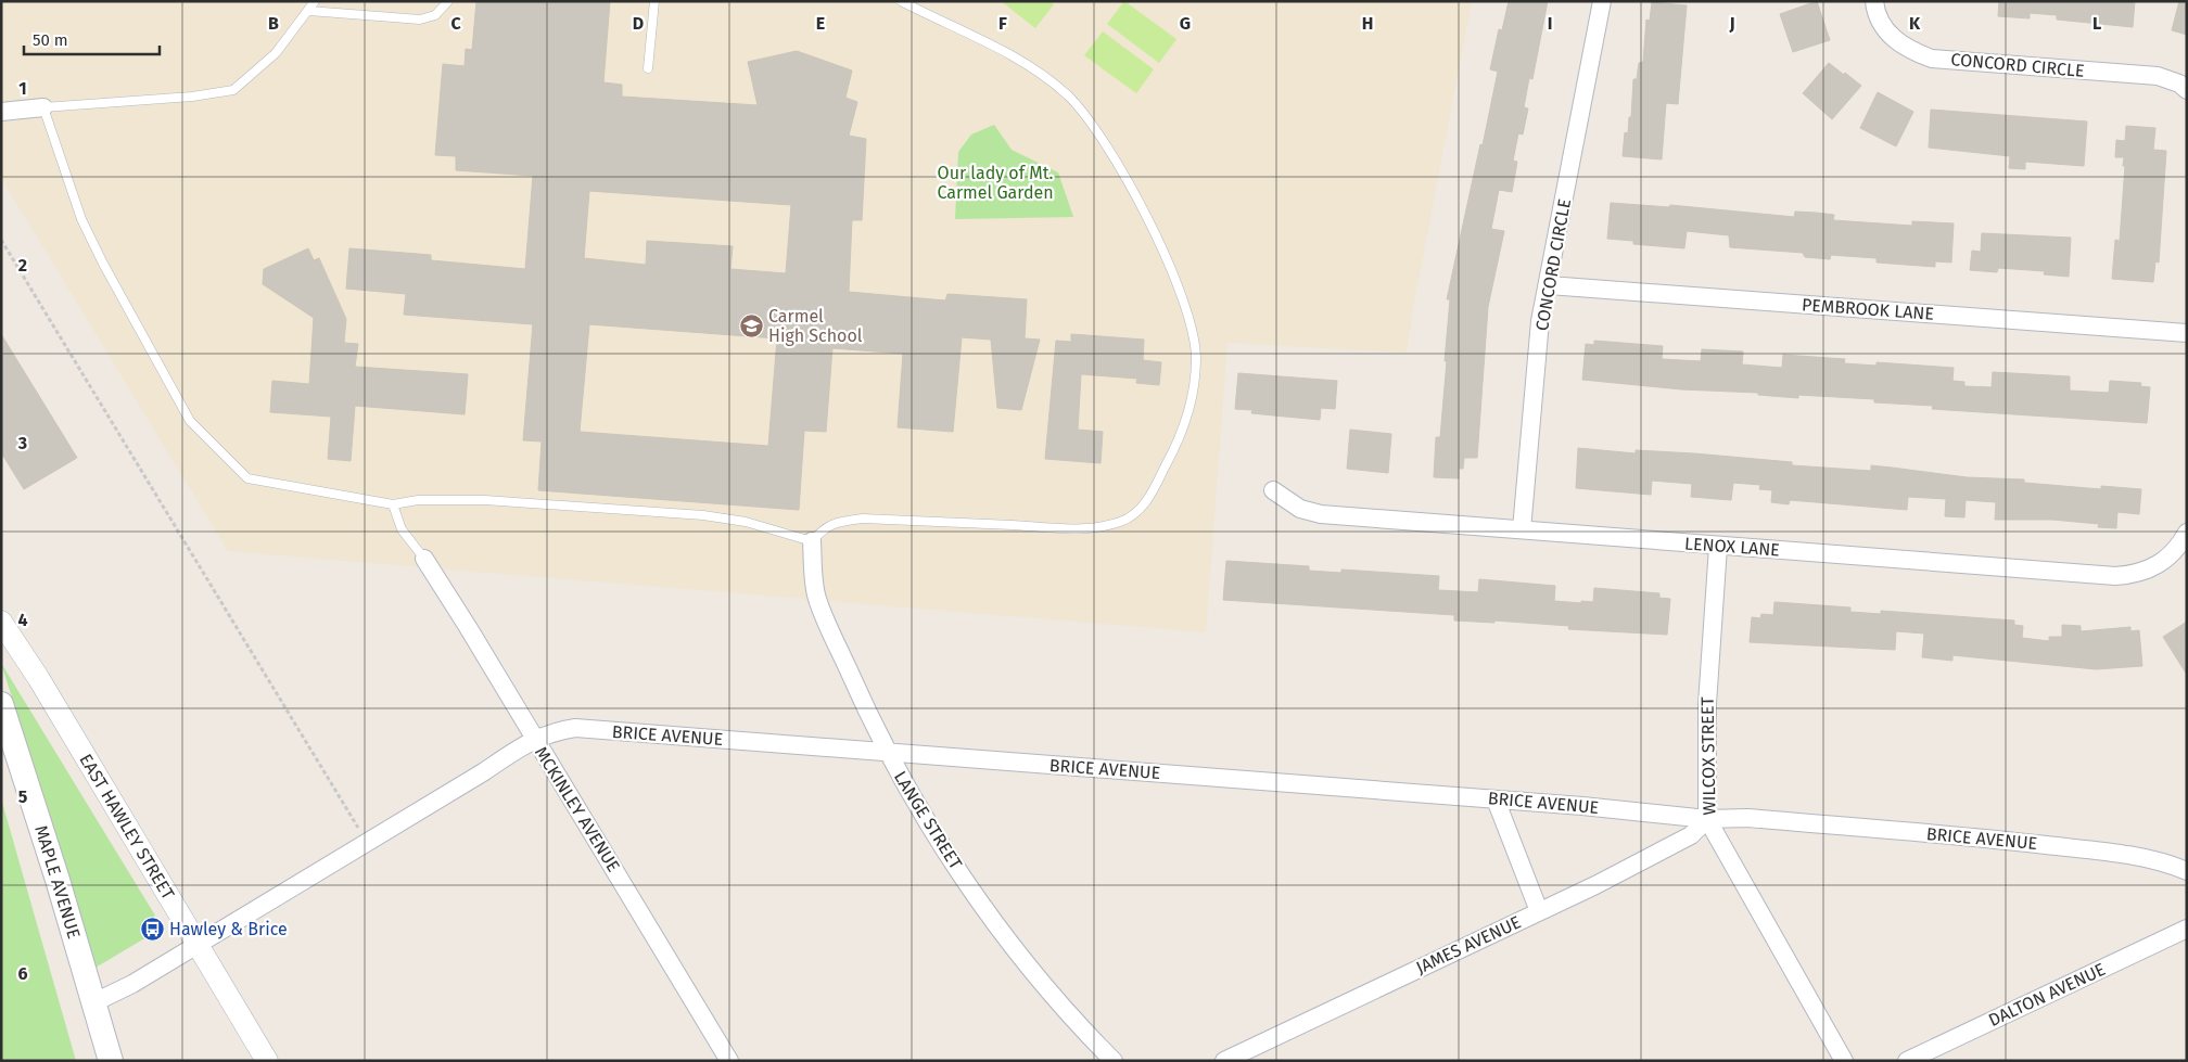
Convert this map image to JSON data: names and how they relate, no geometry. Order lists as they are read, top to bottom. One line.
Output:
{"streets":{"main road":["MAPLE AVENUE"],"street":["CONCORD CIRCLE","PEMBROOK LANE","LENOX LANE","BRICE AVENUE","WILCOX STREET","MCKINLEY AVENUE","LANGE STREET","EAST HAWLEY STREET","JAMES AVENUE","DALTON AVENUE"]},"crossings":[["CONCORD CIRCLE","PEMBROOK LANE"],["CONCORD CIRCLE","LENOX LANE"],["LENOX LANE","WILCOX STREET"],["BRICE AVENUE","WILCOX STREET"],["BRICE AVENUE","MCKINLEY AVENUE"],["BRICE AVENUE","LANGE STREET"],["BRICE AVENUE","EAST HAWLEY STREET"],["BRICE AVENUE","MAPLE AVENUE"],["BRICE AVENUE","JAMES AVENUE"],["WILCOX STREET","JAMES AVENUE"]],"parks":["Our lady of Mt. Carmel Garden"],"places":{"school or university":["Carmel High School"],"bus stop":["Hawley & Brice"]},"scale_bar":"50 m","grid":{"columns":["B","C","D","E","F","G","H","I","J","K","L"],"rows":["1","2","3","4","5","6"]}}
